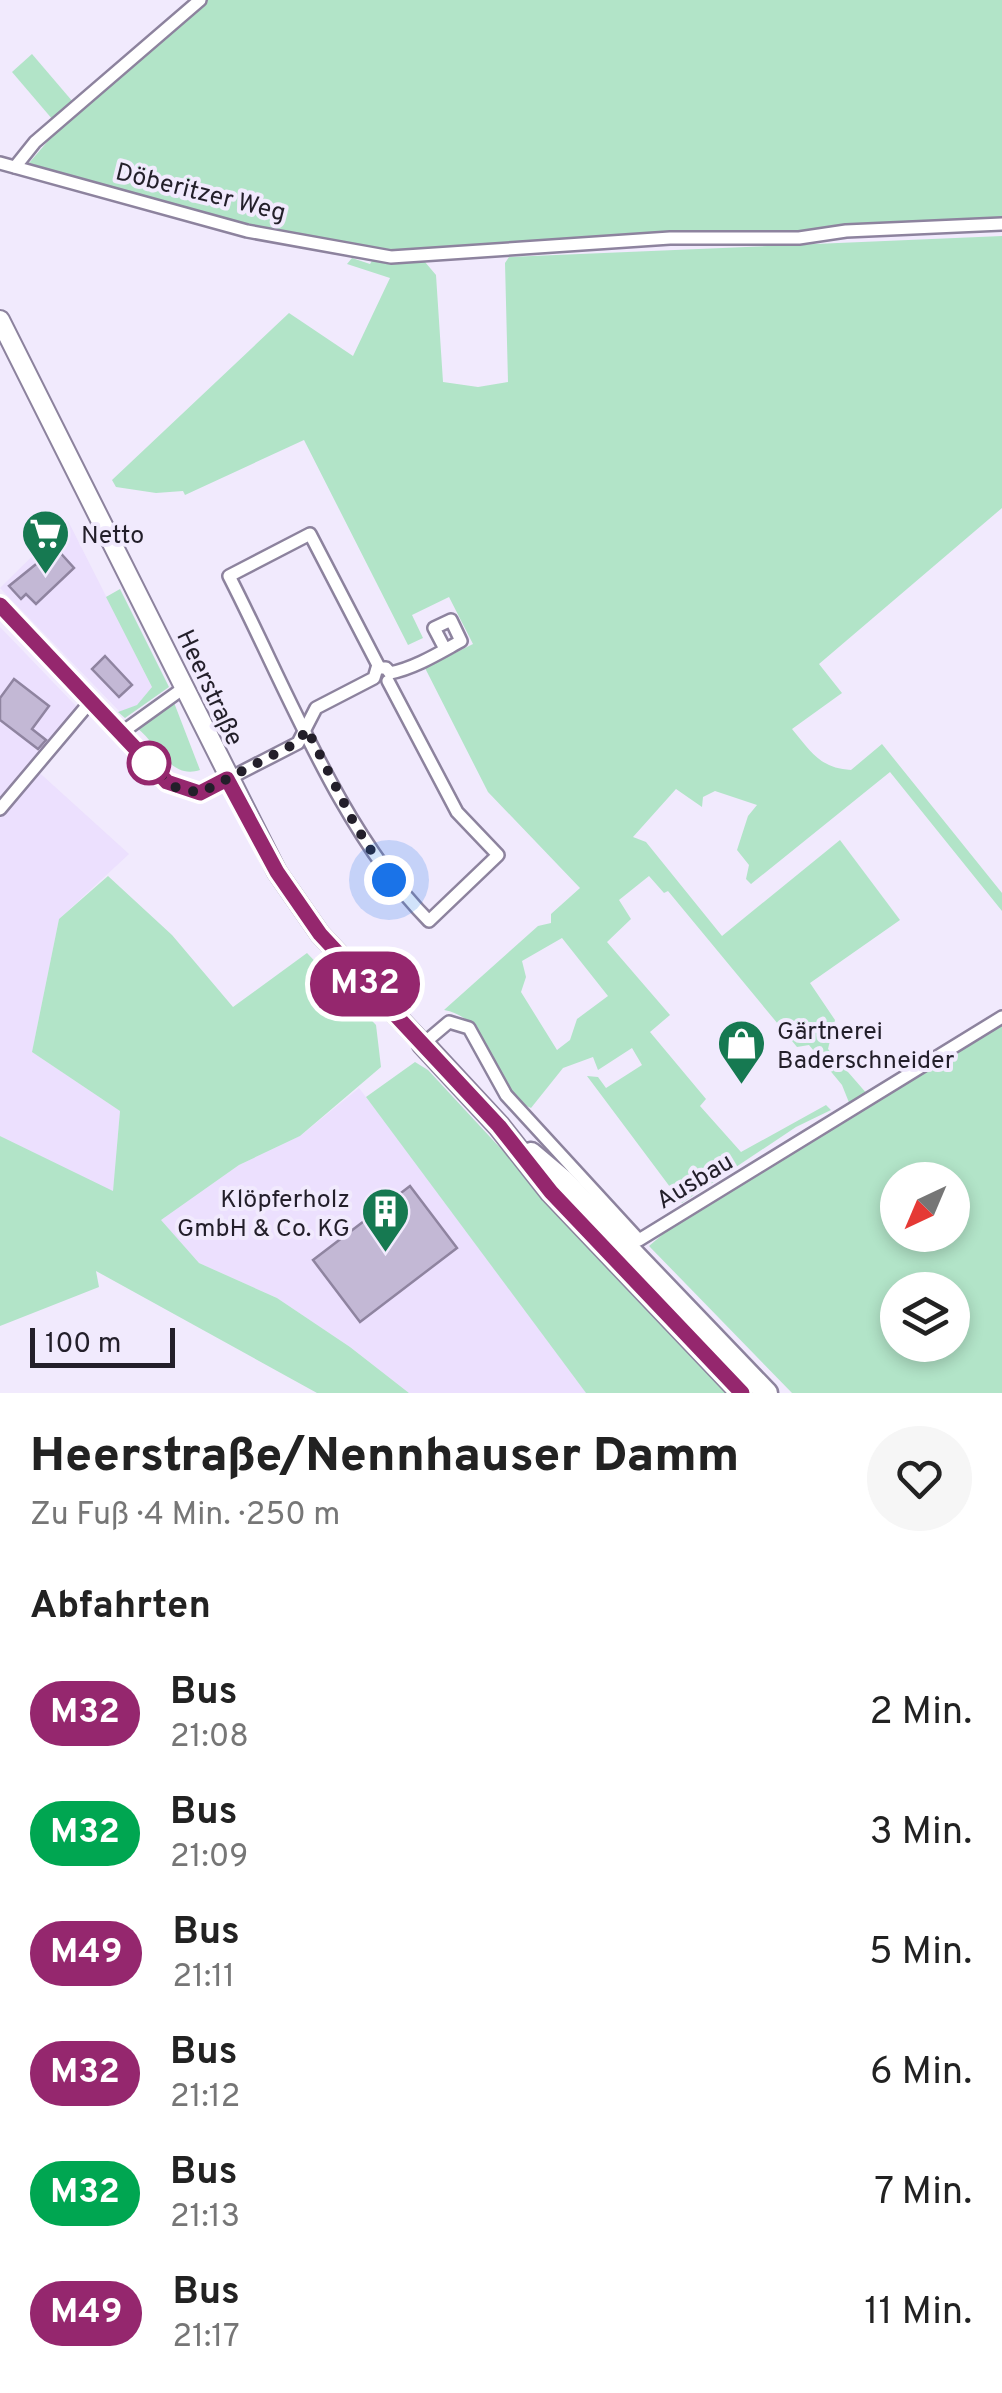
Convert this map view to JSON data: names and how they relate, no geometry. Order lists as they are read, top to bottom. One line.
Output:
{"streets":{"main road":["Heerstraße"],"street":["Döberitzer Weg","Ausbau"]},"crossings":[["Heerstraße","Ausbau"]],"places":{"supermarket":["Netto"],"shop":["Gärtnerei Baderschneider"],"building":["Klöpferholz GmbH & Co. KG"]},"lines":["bus line M32"],"scale_bar":"100 m","north":"bottom left","page":{"on_map":"M32","scale":"100 m","heading":[["Heerstraße/Nennhauser Damm","Zu Fuß · 4 Min. · 250 m"],"Abfahrten"],"list":[{"mark":"M32","name":"Bus","note":"21:08","value":"2 Min."},{"mark":"M32","name":"Bus","note":"21:09","value":"3 Min."},{"mark":"M49","name":"Bus","note":"21:11","value":"5 Min."},{"mark":"M32","name":"Bus","note":"21:12","value":"6 Min."},{"mark":"M32","name":"Bus","note":"21:13","value":"7 Min."},{"mark":"M49","name":"Bus","note":"21:17","value":"11 Min."}]}}
